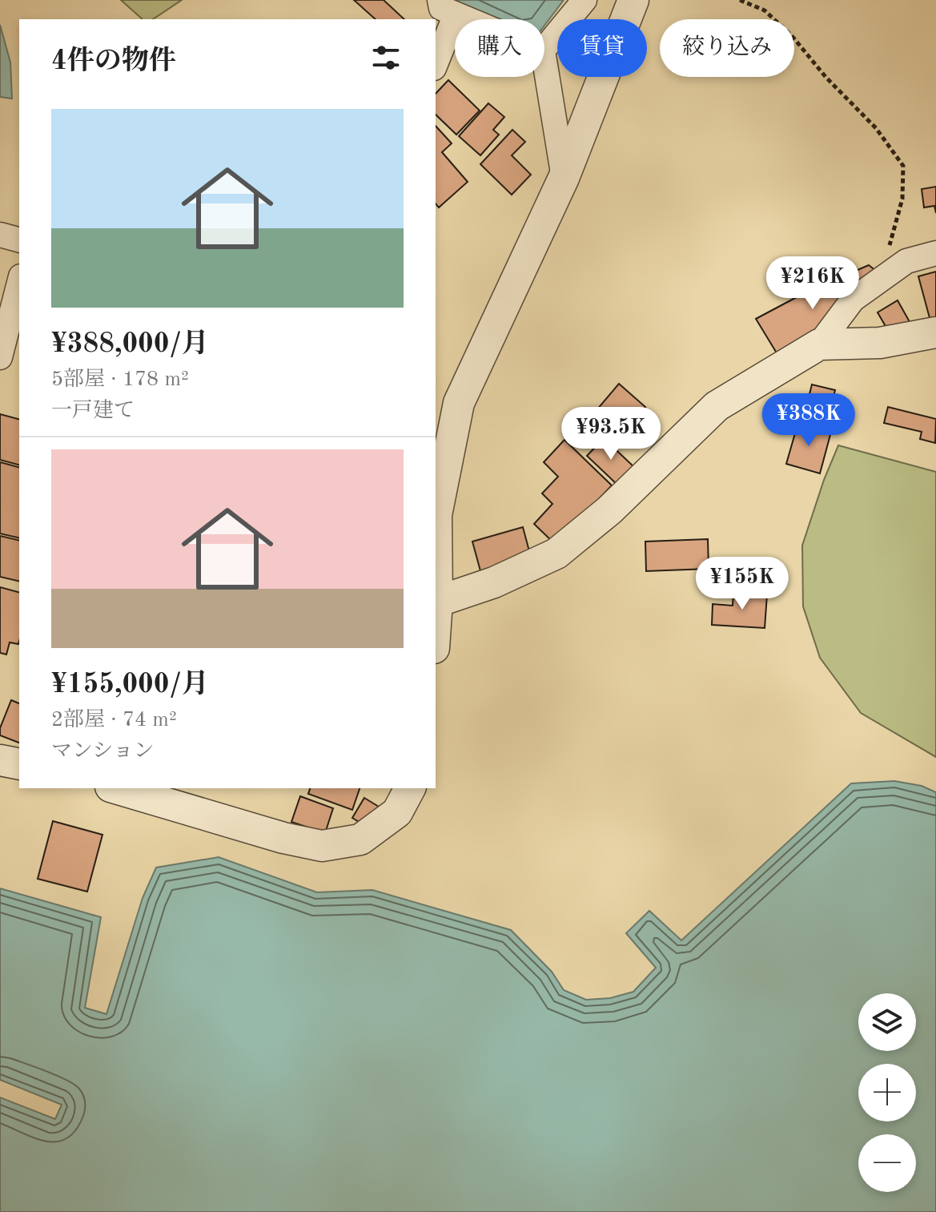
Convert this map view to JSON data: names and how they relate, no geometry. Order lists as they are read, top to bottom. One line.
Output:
{"page":{"chip":["購入","賃貸","絞り込み"],"heading":"4件の物件","list":[{"name":"¥388,000/月","note":"5部屋 · 178 m² · 一戸建て"},{"name":"¥155,000/月","note":"2部屋 · 74 m² · マンション"}],"price":["¥216K","¥388K","¥93.5K","¥155K"],"map_buttons":["+","−"]}}
